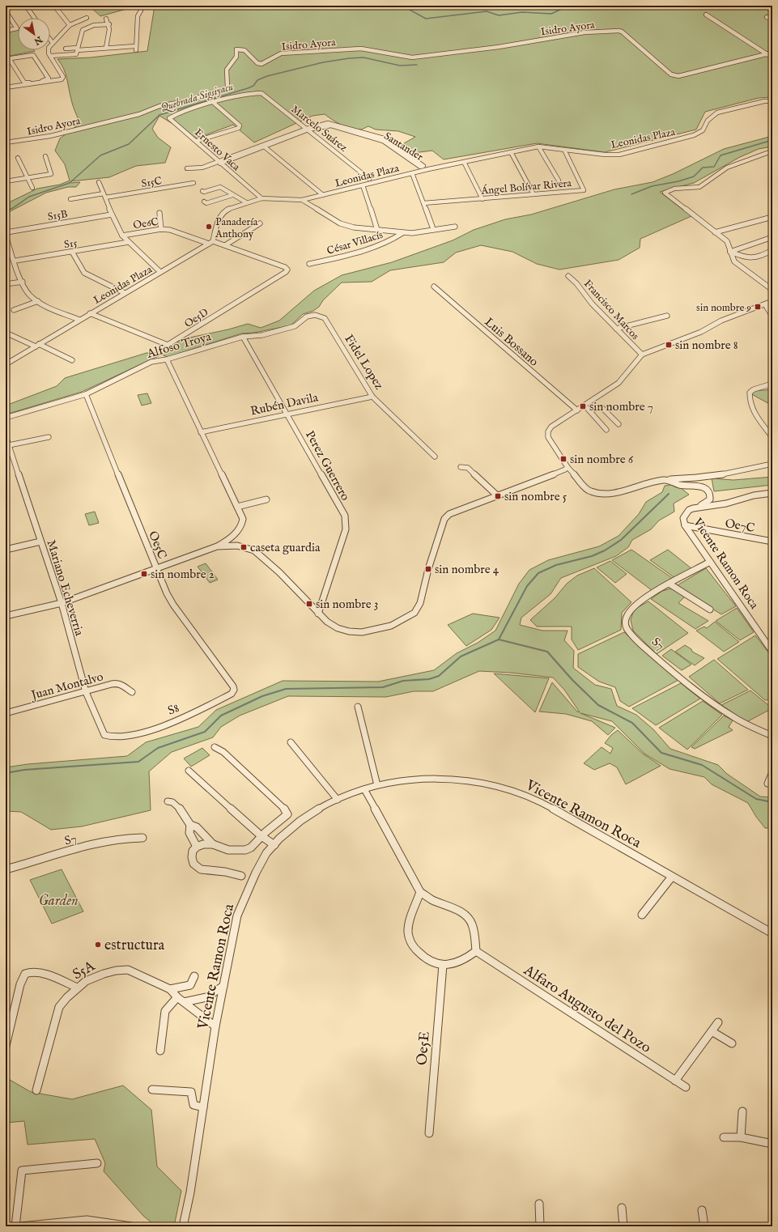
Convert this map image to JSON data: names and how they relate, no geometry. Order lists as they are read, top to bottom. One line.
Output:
{"streets":{"street":["Isidro Ayora","Marcelo Suárez","Leonidas Plaza","Santander","Ernesto Vaca","S15C","Ángel Bolívar Rivera","S15B","Oe6C","César Villacís","S15","Francisco Marcos","Oe5D","Luis Bossano","Alfoso Troya","Fidel Lopez","Rubén Davila","Perez Guerrero","Oe7C","Oe5C","Vicente Ramon Roca","Mariano Echeverria","S7","Juan Montalvo","S8","S5A","Alfaro Augusto del Pozo","Oe5E"]},"crossings":[["Marcelo Suárez","Ernesto Vaca"],["Leonidas Plaza","Ernesto Vaca"],["Leonidas Plaza","Ángel Bolívar Rivera"],["Leonidas Plaza","Oe6C"],["Leonidas Plaza","Oe5D"],["Alfoso Troya","Fidel Lopez"],["Alfoso Troya","Perez Guerrero"],["Alfoso Troya","Oe5C"],["Fidel Lopez","Rubén Davila"],["Rubén Davila","Perez Guerrero"],["Oe7C","Vicente Ramon Roca"],["Oe5C","S8"],["Vicente Ramon Roca","S7"],["Vicente Ramon Roca","S5A"],["Mariano Echeverria","Juan Montalvo"],["Mariano Echeverria","S8"],["Alfaro Augusto del Pozo","Oe5E"]],"water":["Quebrada Sigsiyacu"],"parks":["Garden"],"places":{"other":["Panadería Anthony","estructura"],"transit":["sin nombre 9","sin nombre 8","sin nombre 7","sin nombre 6","sin nombre 5","caseta guardia","sin nombre 4","sin nombre 2","sin nombre 3"]},"north":"bottom right"}
